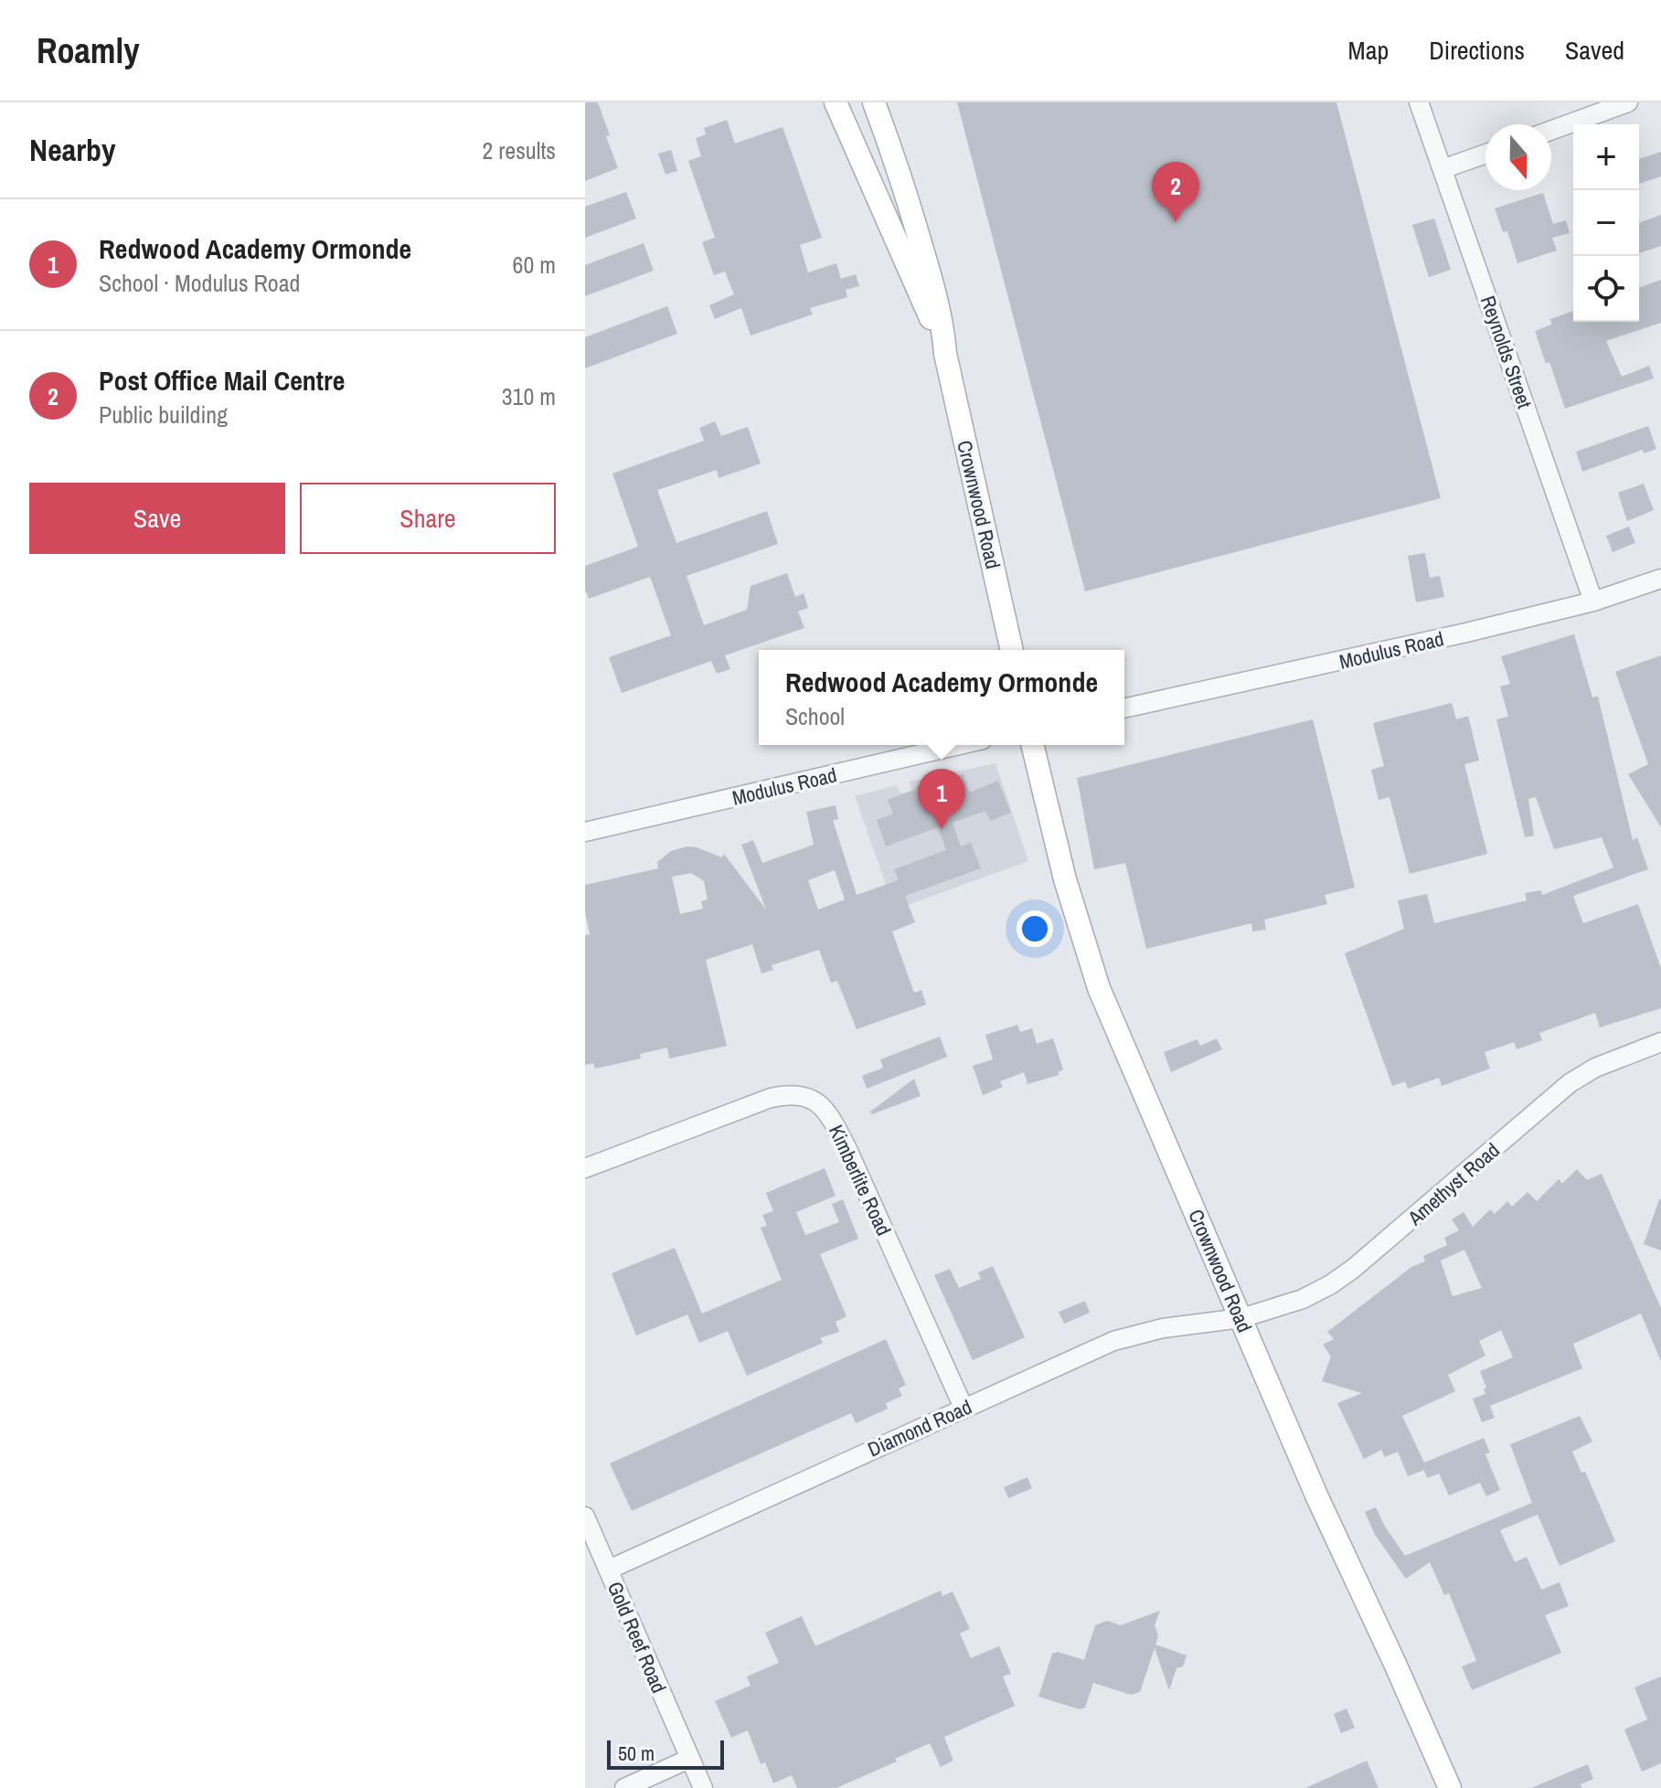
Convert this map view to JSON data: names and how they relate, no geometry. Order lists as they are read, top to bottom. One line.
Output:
{"streets":{"main road":["Crownwood Road"],"street":["Reynolds Street","Modulus Road","Kimberlite Road","Amethyst Road","Diamond Road","Gold Reef Road"]},"crossings":[["Reynolds Street","Modulus Road"],["Crownwood Road","Amethyst Road"],["Crownwood Road","Diamond Road"],["Kimberlite Road","Diamond Road"],["Amethyst Road","Diamond Road"],["Diamond Road","Gold Reef Road"]],"scale_bar":"50 m","north":"bottom","page":{"header":"Roamly","nav":["Map","Directions","Saved"],"heading":["Nearby","2 results"],"map_buttons":["+","−"],"pins":["2","1"],"list":[{"mark":"1","name":"Redwood Academy Ormonde","note":"School · Modulus Road","value":"60 m"},{"mark":"2","name":"Post Office Mail Centre","note":"Public building","value":"310 m"}],"buttons":["Save","Share"],"popup":["Redwood Academy Ormonde","School"],"scale":"50 m"}}
